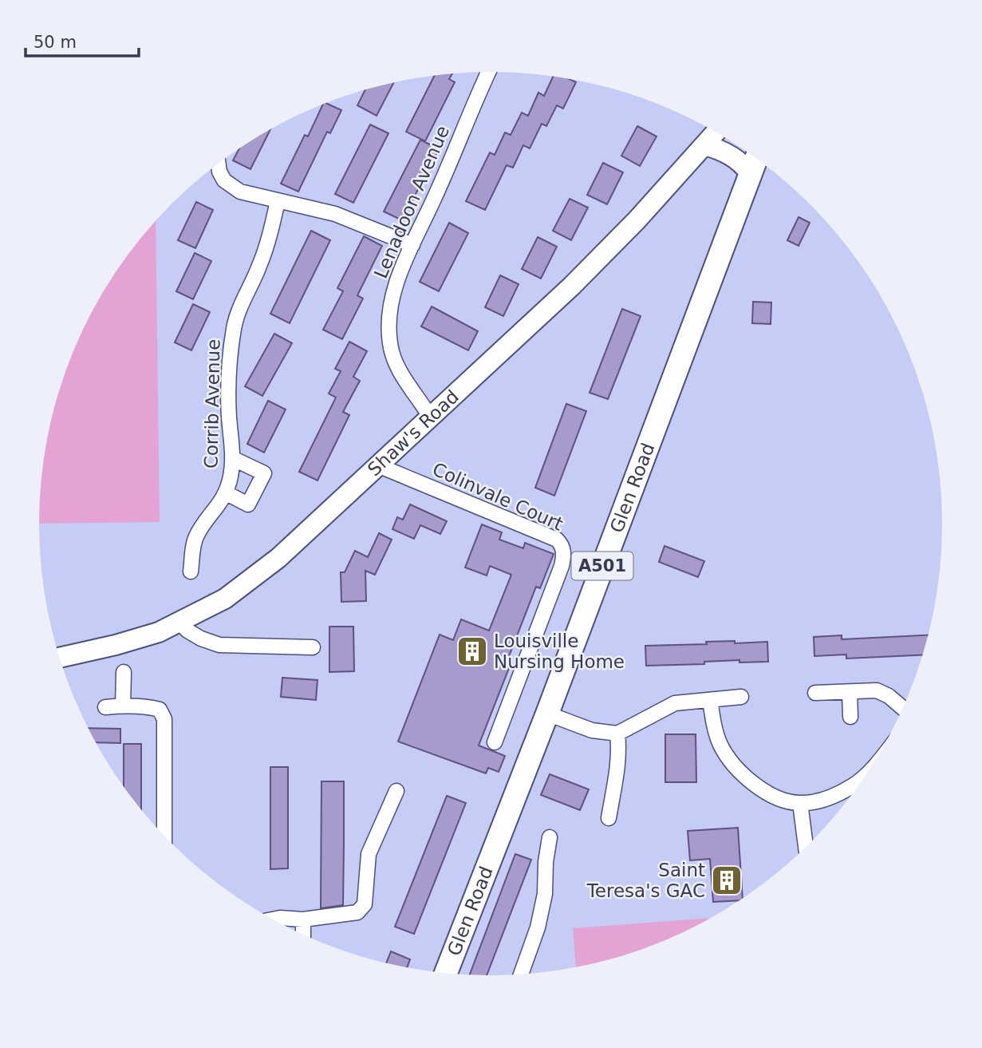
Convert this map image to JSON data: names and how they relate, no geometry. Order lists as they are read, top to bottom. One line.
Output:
{"streets":{"main road":["Glen Road","A501"],"street":["Lenadoon Avenue","Corrib Avenue","Shaw's Road","Colinvale Court"]},"crossings":[["Lenadoon Avenue","Shaw's Road"],["Shaw's Road","Colinvale Court"]],"places":{"building":["Louisville Nursing Home","Saint Teresa's GAC"]},"scale_bar":"50 m"}
